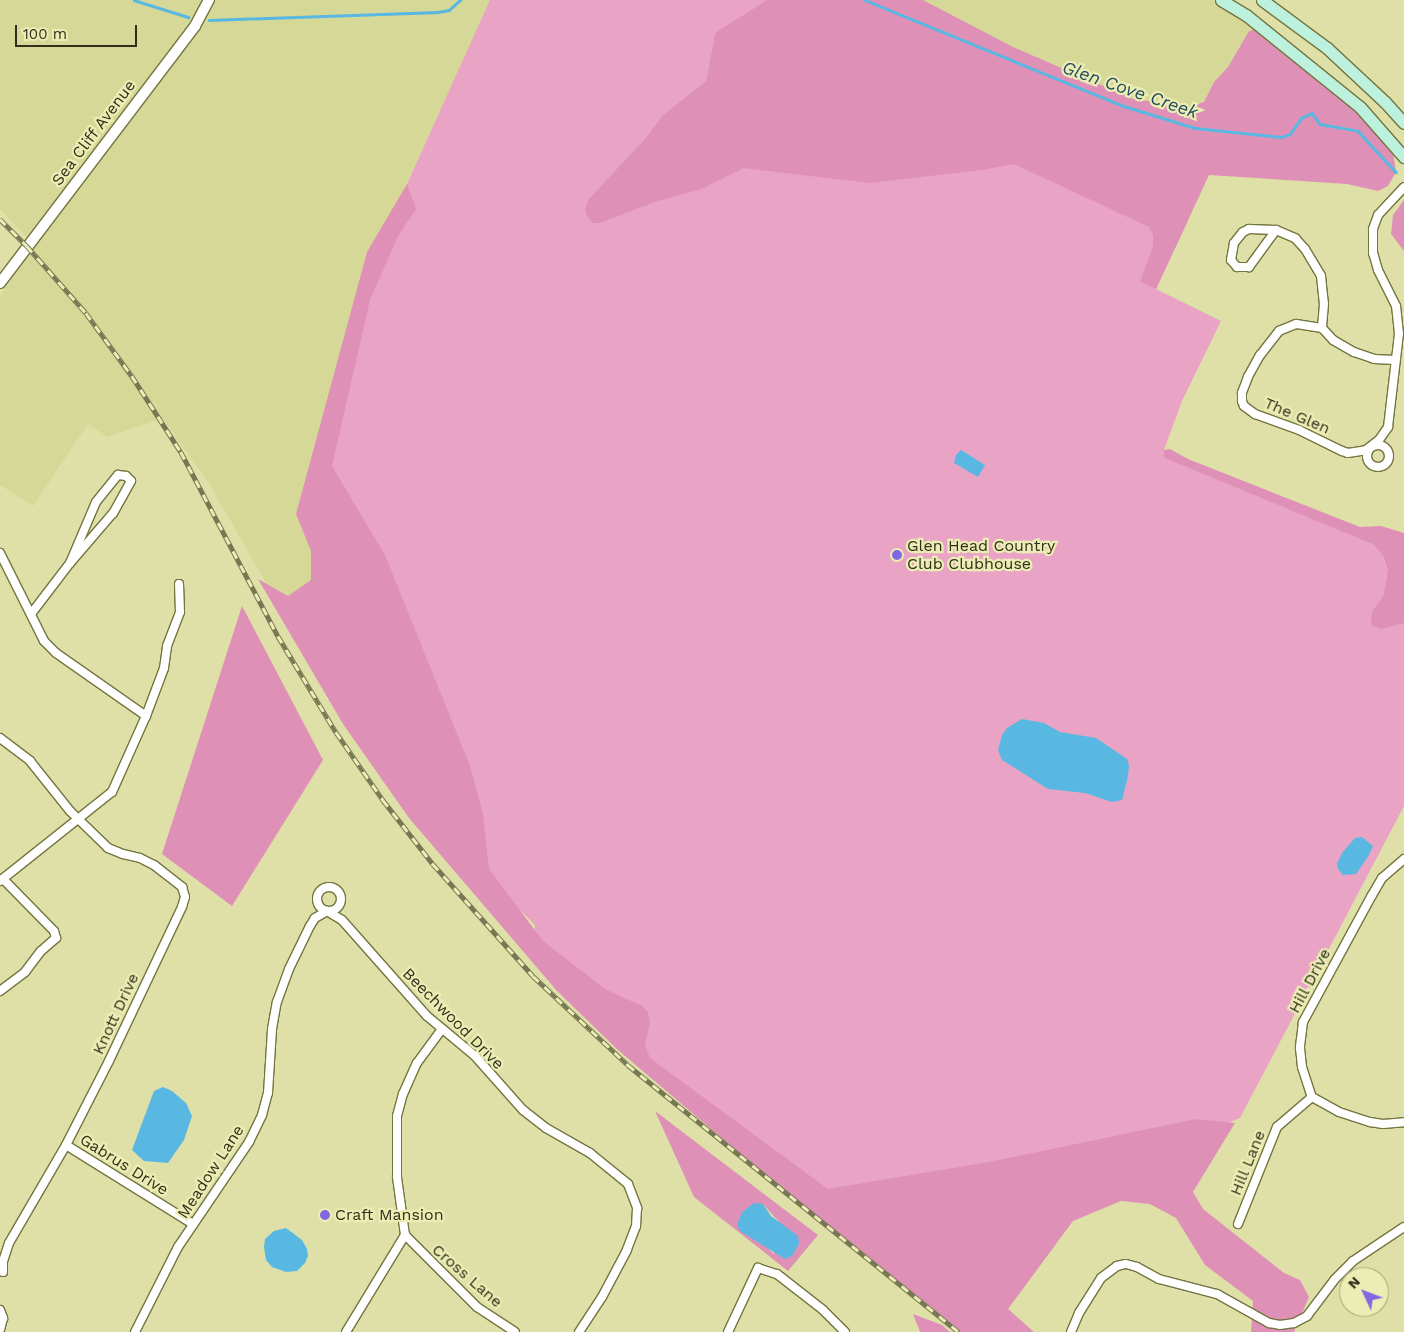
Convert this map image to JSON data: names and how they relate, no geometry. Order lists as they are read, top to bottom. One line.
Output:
{"streets":{"street":["Sea Cliff Avenue","The Glen","Hill Drive","Knott Drive","Beechwood Drive","Hill Lane","Gabrus Drive","Meadow Lane","Cross Lane"]},"crossings":[["Hill Drive","Hill Lane"],["Knott Drive","Gabrus Drive"],["Beechwood Drive","Meadow Lane"],["Gabrus Drive","Meadow Lane"]],"water":["Glen Cove Creek"],"places":["Glen Head Country Club Clubhouse","Craft Mansion"],"scale_bar":"100 m","north":"top left"}
